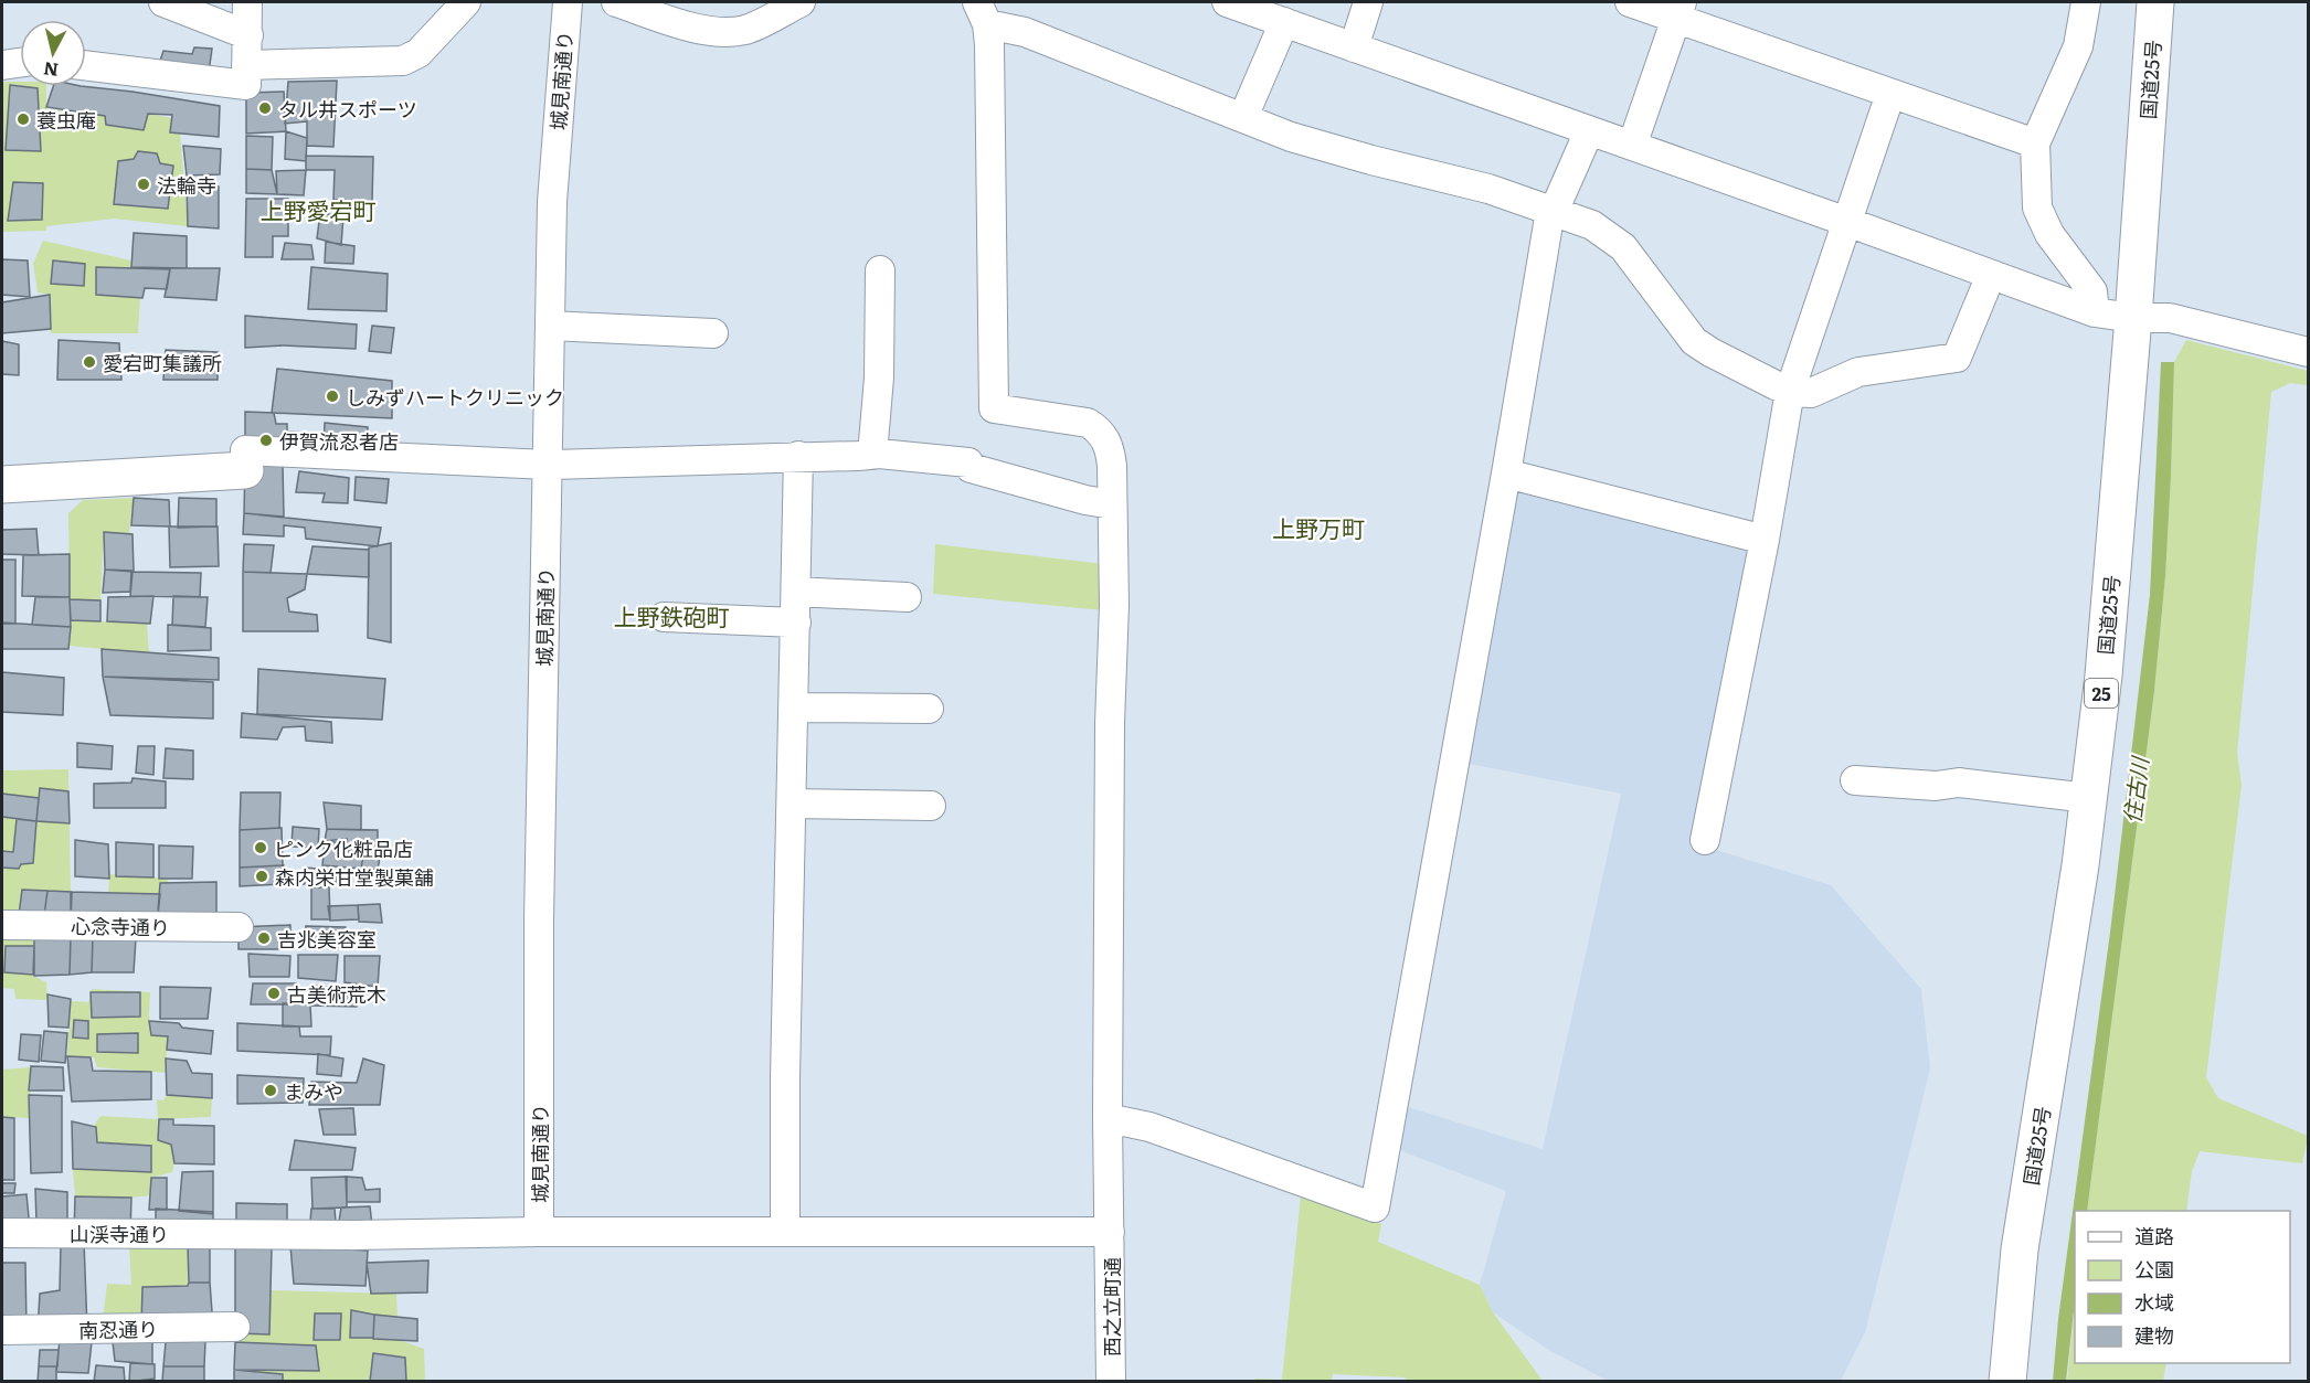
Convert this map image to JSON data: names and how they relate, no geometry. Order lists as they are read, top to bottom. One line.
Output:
{"streets":{"main road":["国道25号","25"],"street":["城見南通り","心念寺通り","山渓寺通り","西之立町通","南忍通り"]},"crossings":[["城見南通り","山渓寺通り"],["山渓寺通り","西之立町通"]],"districts":["上野愛宕町","上野万町","上野鉄砲町"],"water":["住古川"],"places":["タル井スポーツ","蓑虫庵","法輪寺","愛宕町集議所","しみずハートクリニック","伊賀流忍者店","ピンク化粧品店","森内栄甘堂製菓舗","吉兆美容室","古美術荒木","まみや"],"legend":["道路","公園","水域","建物"],"north":"bottom"}
